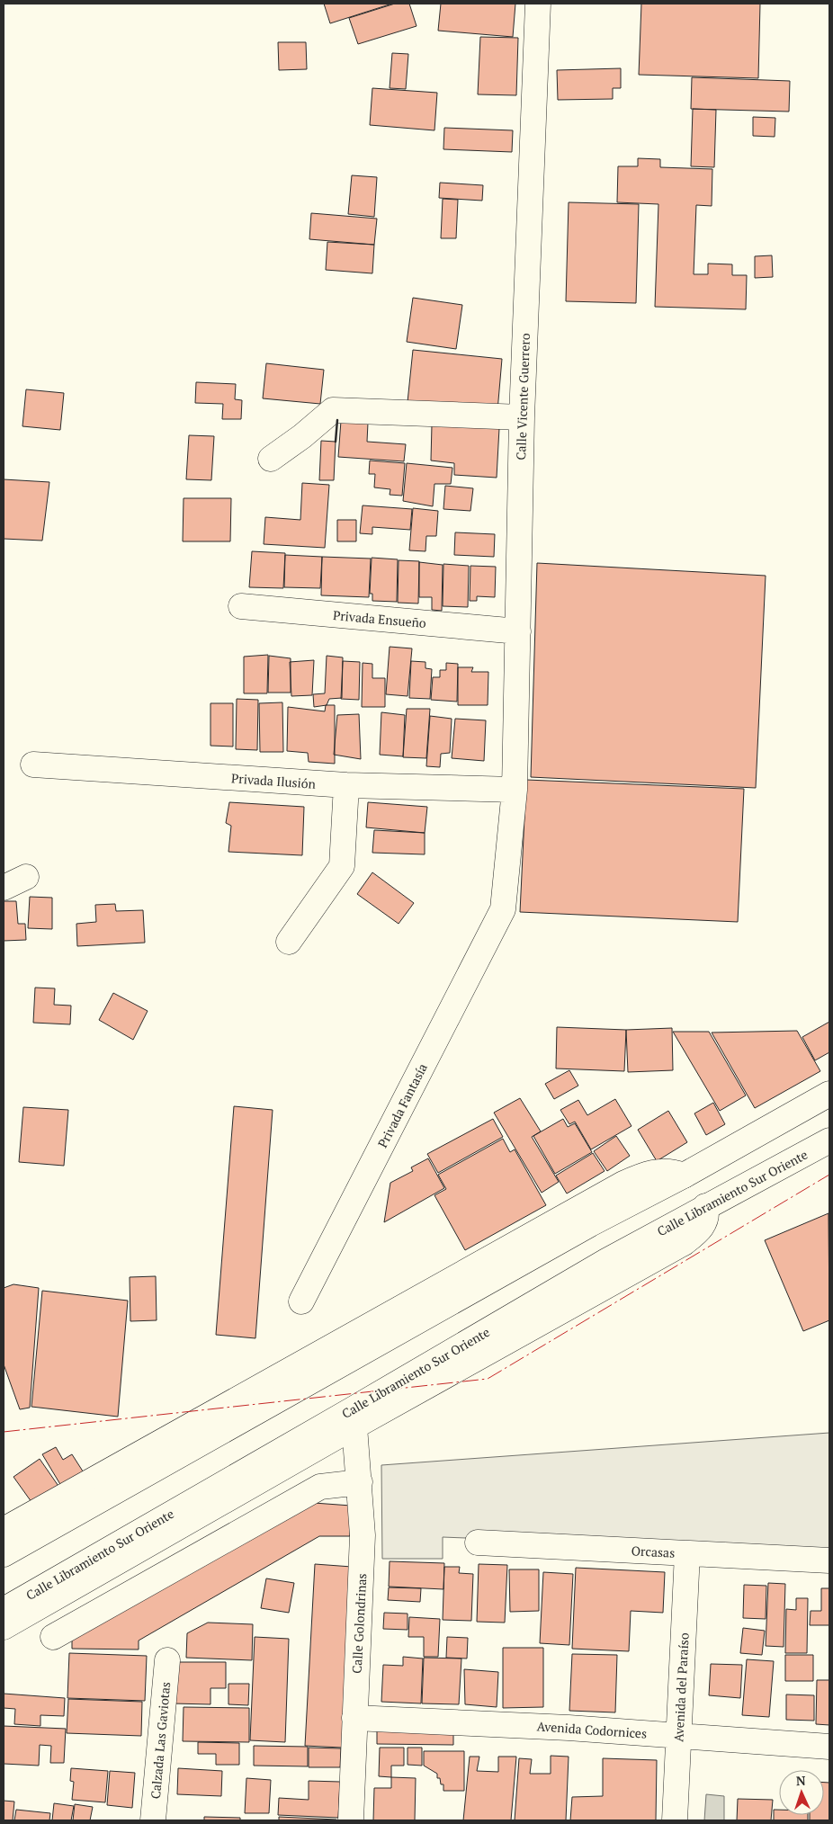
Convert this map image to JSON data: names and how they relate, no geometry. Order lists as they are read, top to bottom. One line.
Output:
{"streets":{"street":["Calle Vicente Guerrero","Privada Ensueño","Privada Ilusión","Privada Fantasía","Calle Libramiento Sur Oriente","Orcasas","Calle Golondrinas","Avenida del Paraíso","Avenida Codornices","Calzada Las Gaviotas"]},"crossings":[["Calle Vicente Guerrero","Privada Ensueño"],["Calle Vicente Guerrero","Privada Ilusión"],["Calle Vicente Guerrero","Privada Fantasía"],["Orcasas","Avenida del Paraíso"],["Calle Golondrinas","Avenida Codornices"],["Avenida del Paraíso","Avenida Codornices"]],"north":"top"}
